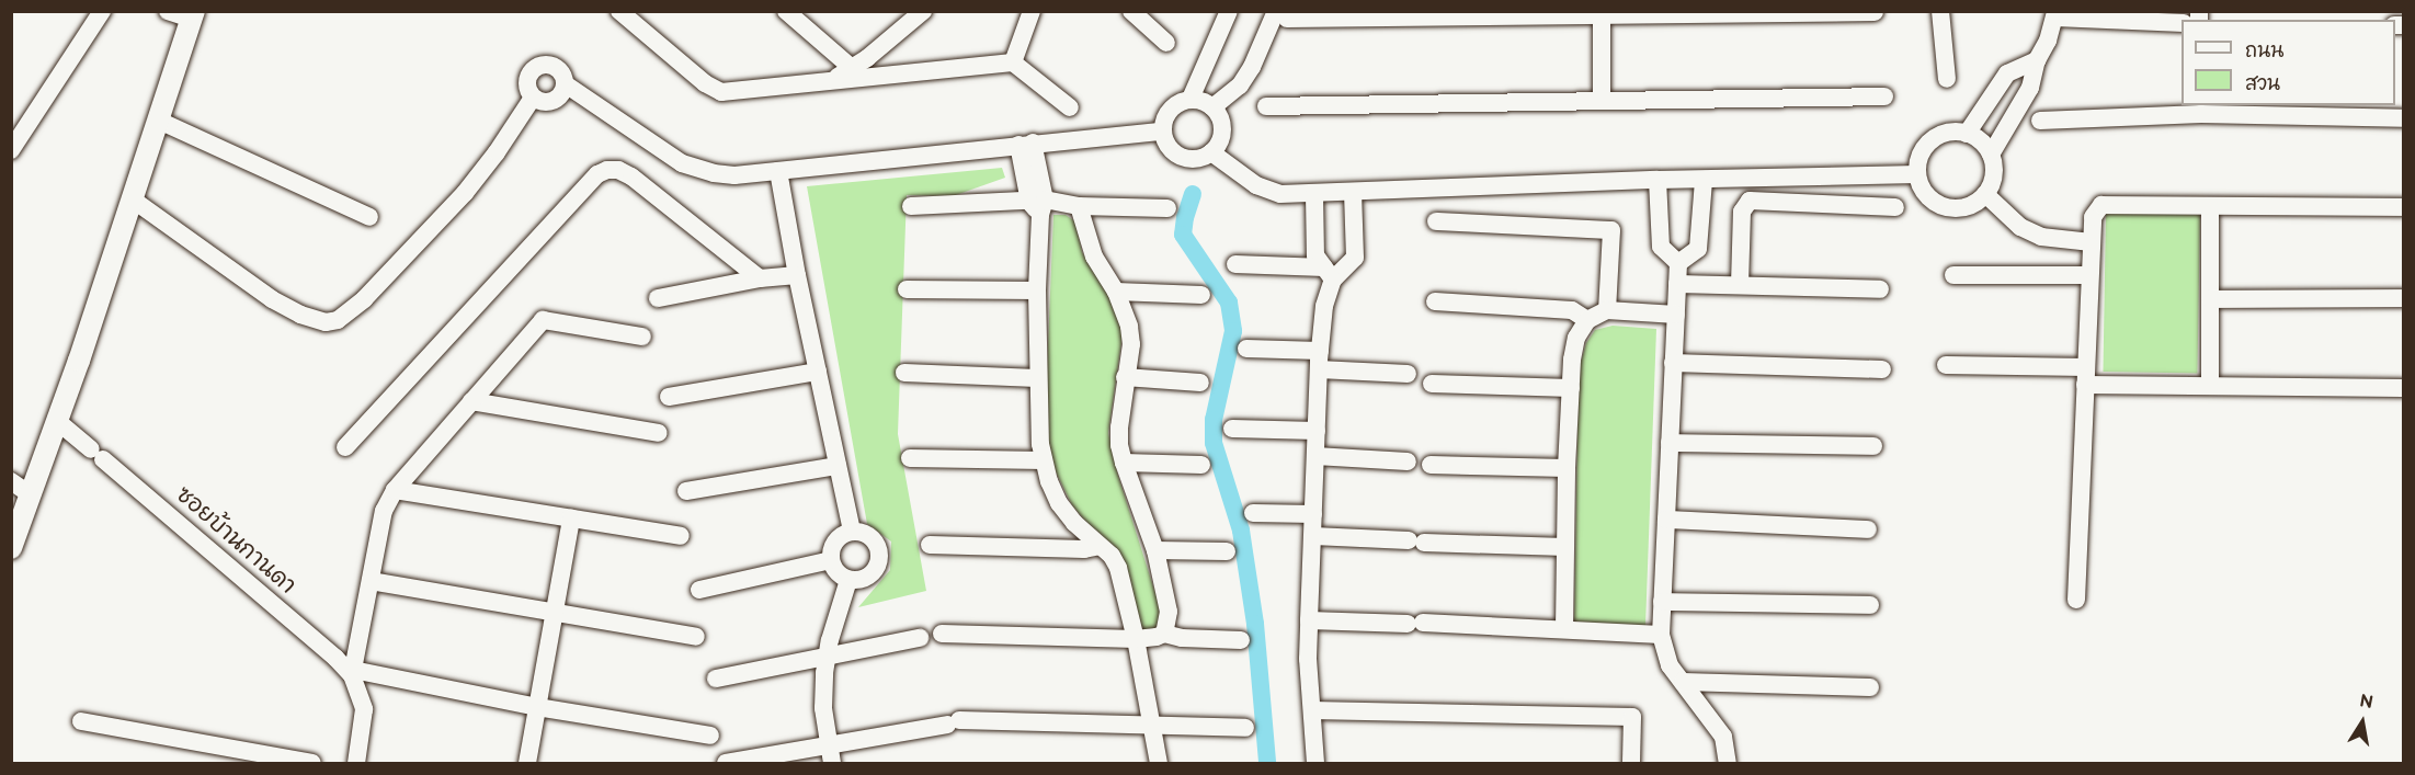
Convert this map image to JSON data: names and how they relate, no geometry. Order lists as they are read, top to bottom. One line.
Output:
{"streets":{"street":["ซอยบ้านกานดา"]},"legend":["ถนน","สวน"],"north":"top"}
